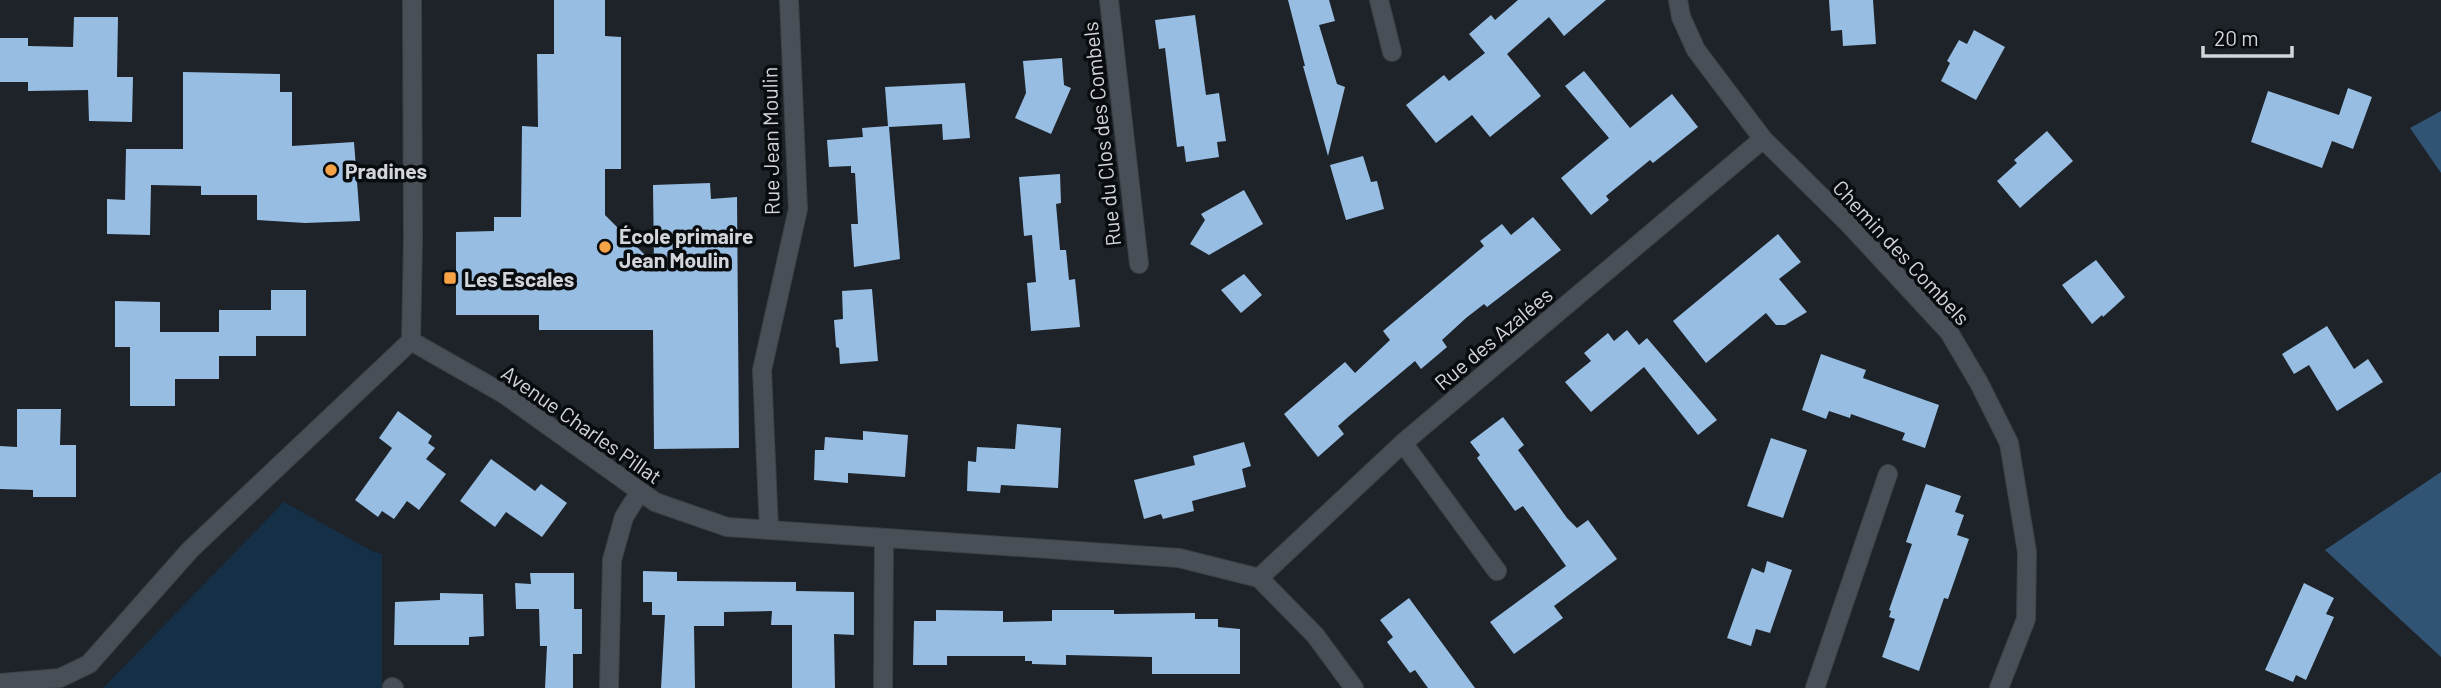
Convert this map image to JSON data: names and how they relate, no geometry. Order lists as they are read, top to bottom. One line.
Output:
{"streets":{"street":["Rue du Clos des Combels","Rue Jean Moulin","Chemin des Combels","Rue des Azalées","Avenue Charles Pillat"]},"crossings":[["Rue Jean Moulin","Avenue Charles Pillat"],["Chemin des Combels","Rue des Azalées"],["Rue des Azalées","Avenue Charles Pillat"]],"places":{"other":["Pradines","École primaire Jean Moulin"],"transit":["Les Escales"]},"scale_bar":"20 m"}
